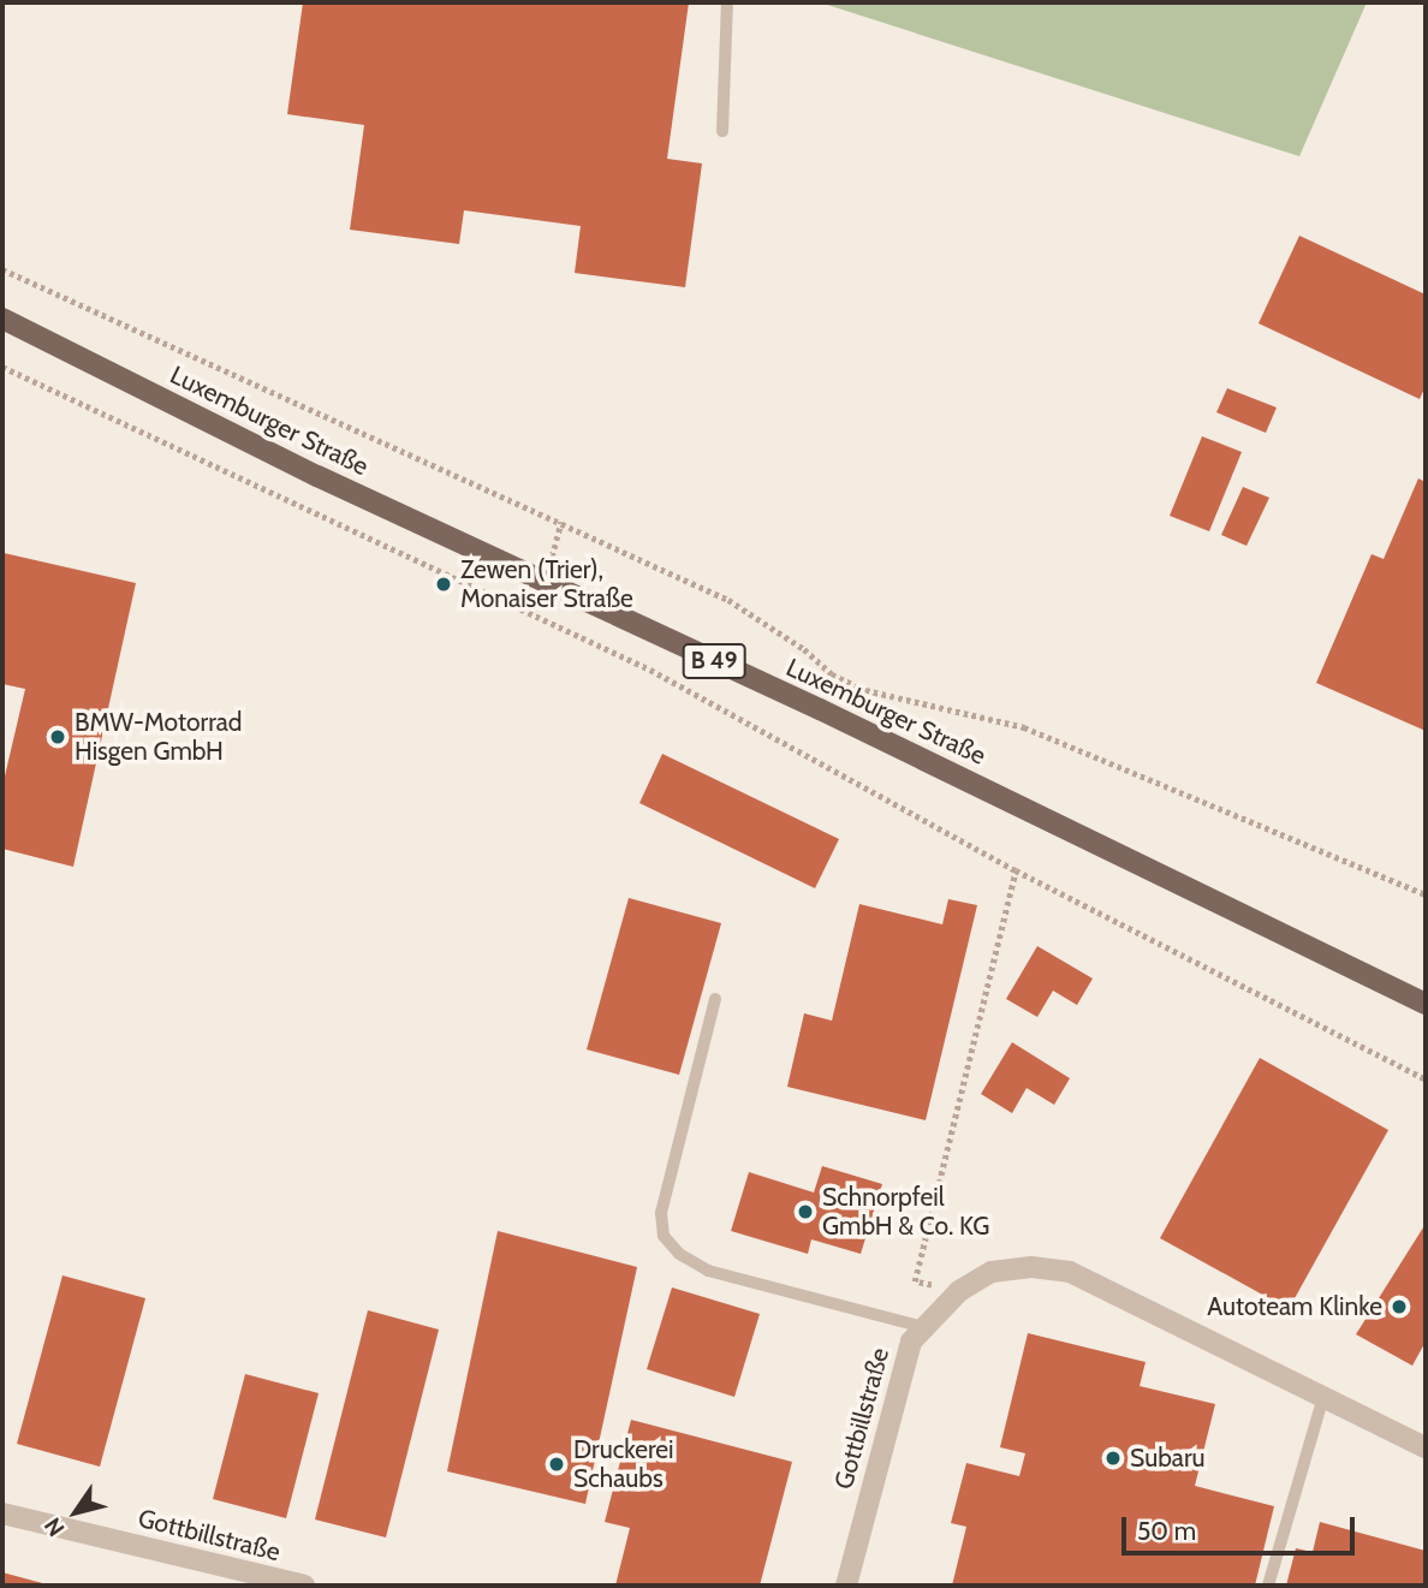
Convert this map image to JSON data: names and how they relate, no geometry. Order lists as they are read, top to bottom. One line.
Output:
{"streets":{"main road":["Luxemburger Straße","B 49"],"street":["Gottbillstraße"]},"places":["Zewen (Trier), Monaiser Straße","BMW-Motorrad Hisgen GmbH","Schnorpfeil GmbH & Co. KG","Autoteam Klinke","Subaru","Druckerei Schaubs"],"scale_bar":"50 m","north":"bottom left"}
